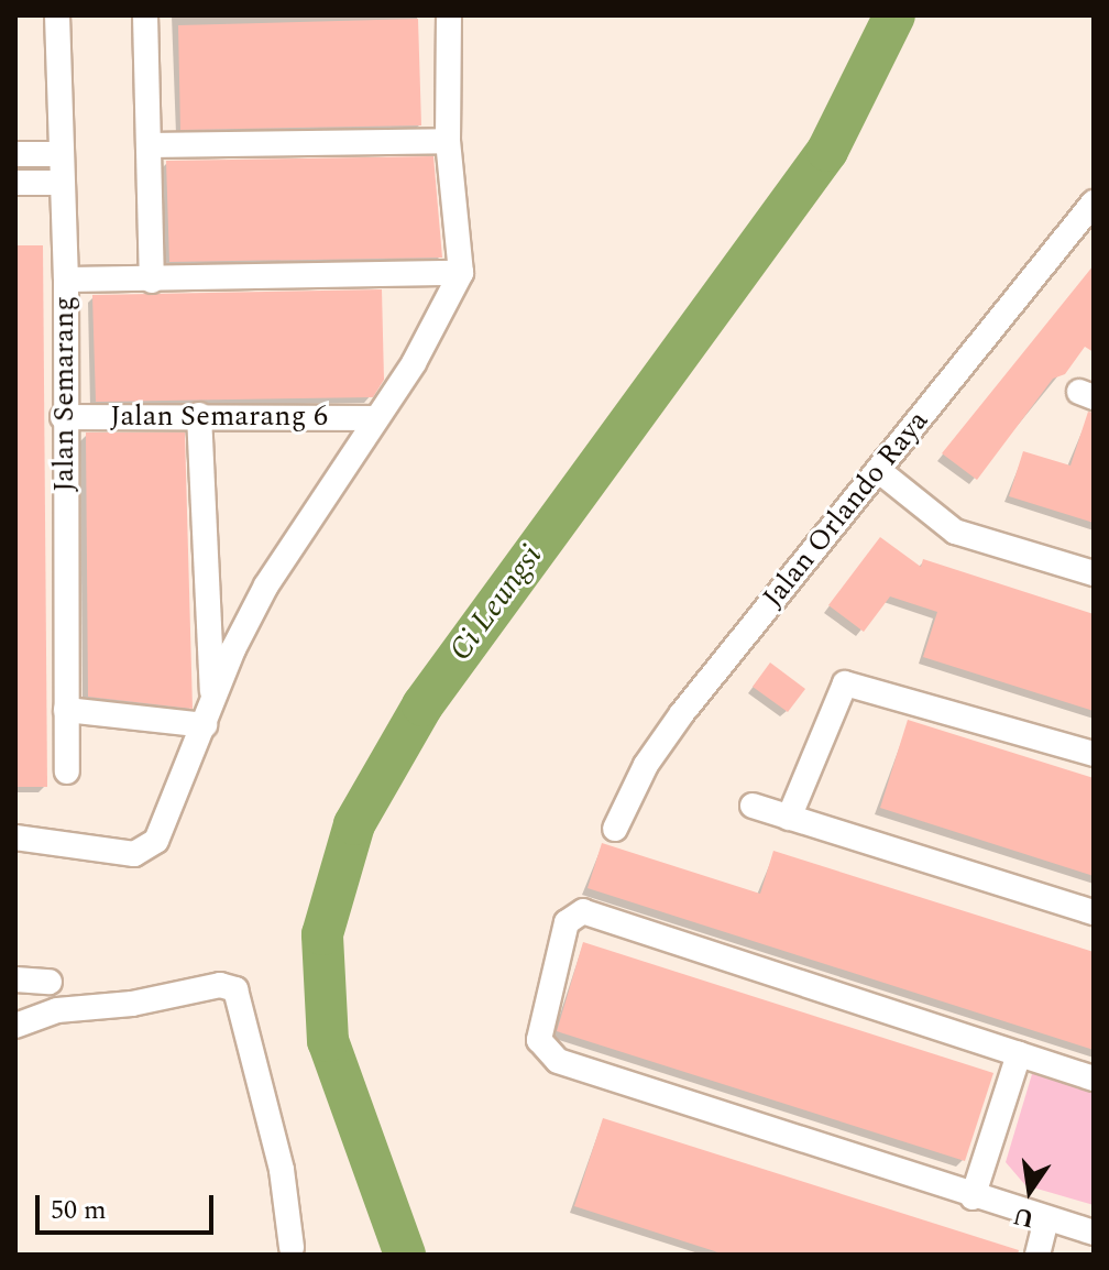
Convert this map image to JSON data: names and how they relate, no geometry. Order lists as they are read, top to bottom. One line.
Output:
{"streets":{"street":["Jalan Semarang","Jalan Semarang 6","Jalan Orlando Raya"]},"crossings":[["Jalan Semarang","Jalan Semarang 6"]],"water":["Ci Leungsi"],"scale_bar":"50 m","north":"bottom"}
